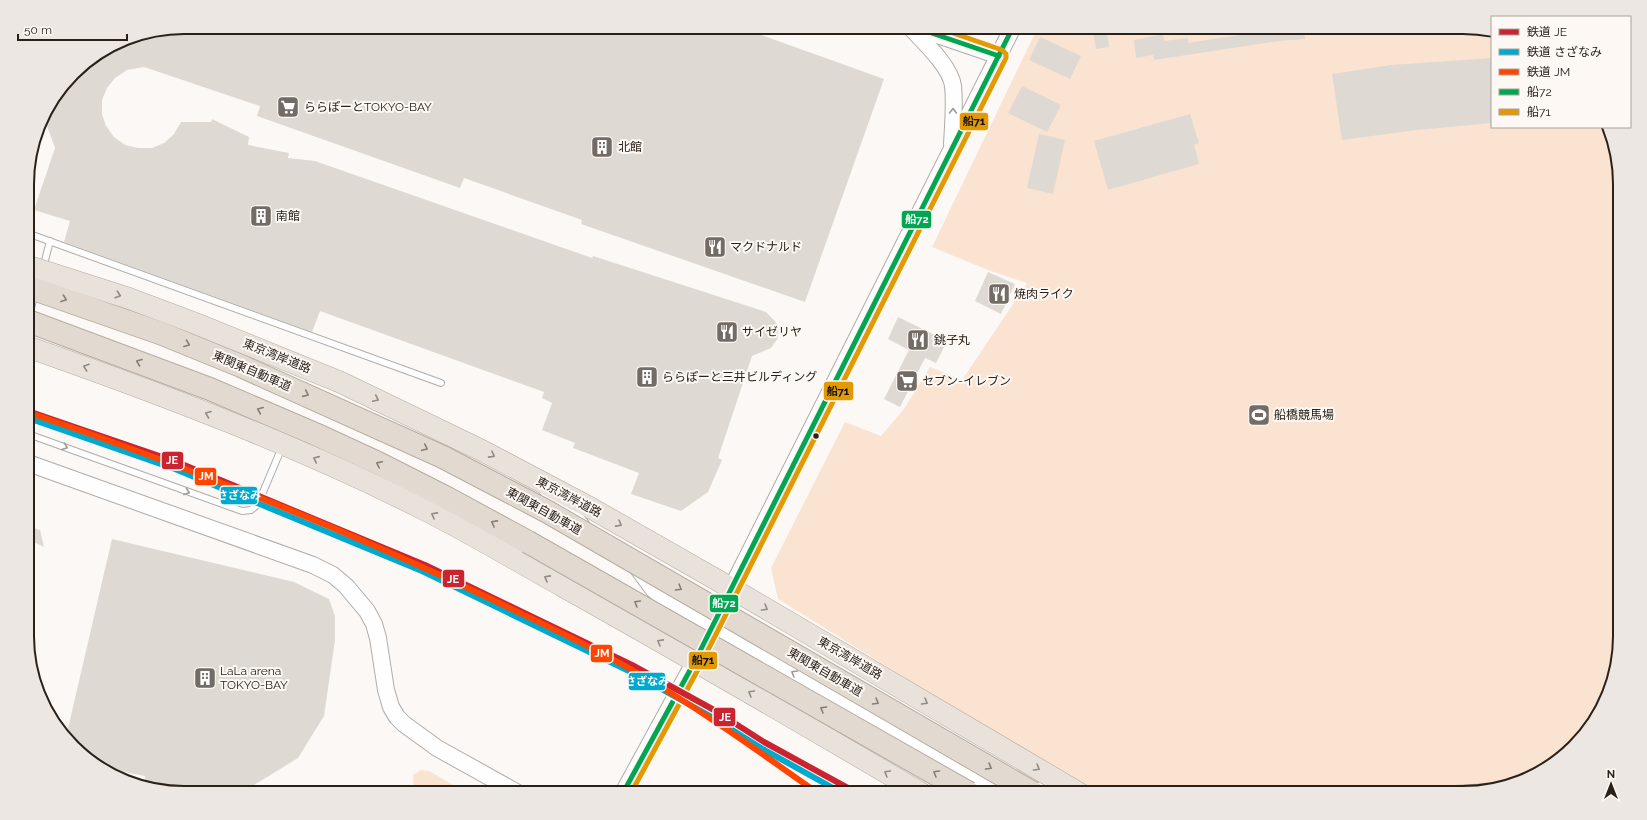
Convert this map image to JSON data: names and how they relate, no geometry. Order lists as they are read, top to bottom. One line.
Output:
{"streets":{"highway":["東京湾岸道路","東関東自動車道"]},"places":{"supermarket":["ららぽーとTOKYO-BAY","セブン-イレブン"],"building":["北館","南館","ららぽーと三井ビルディング","LaLa arena TOKYO-BAY"],"restaurant":["マクドナルド","焼肉ライク","サイゼリヤ","銚子丸"],"sports":["船橋競馬場"]},"lines":["transit line 船72","transit line 船71","rail line JE","rail line JM","rail line さざなみ"],"legend":["鉄道 JE","鉄道 さざなみ","鉄道 JM","船72","船71"],"scale_bar":"50 m","north":"top"}
